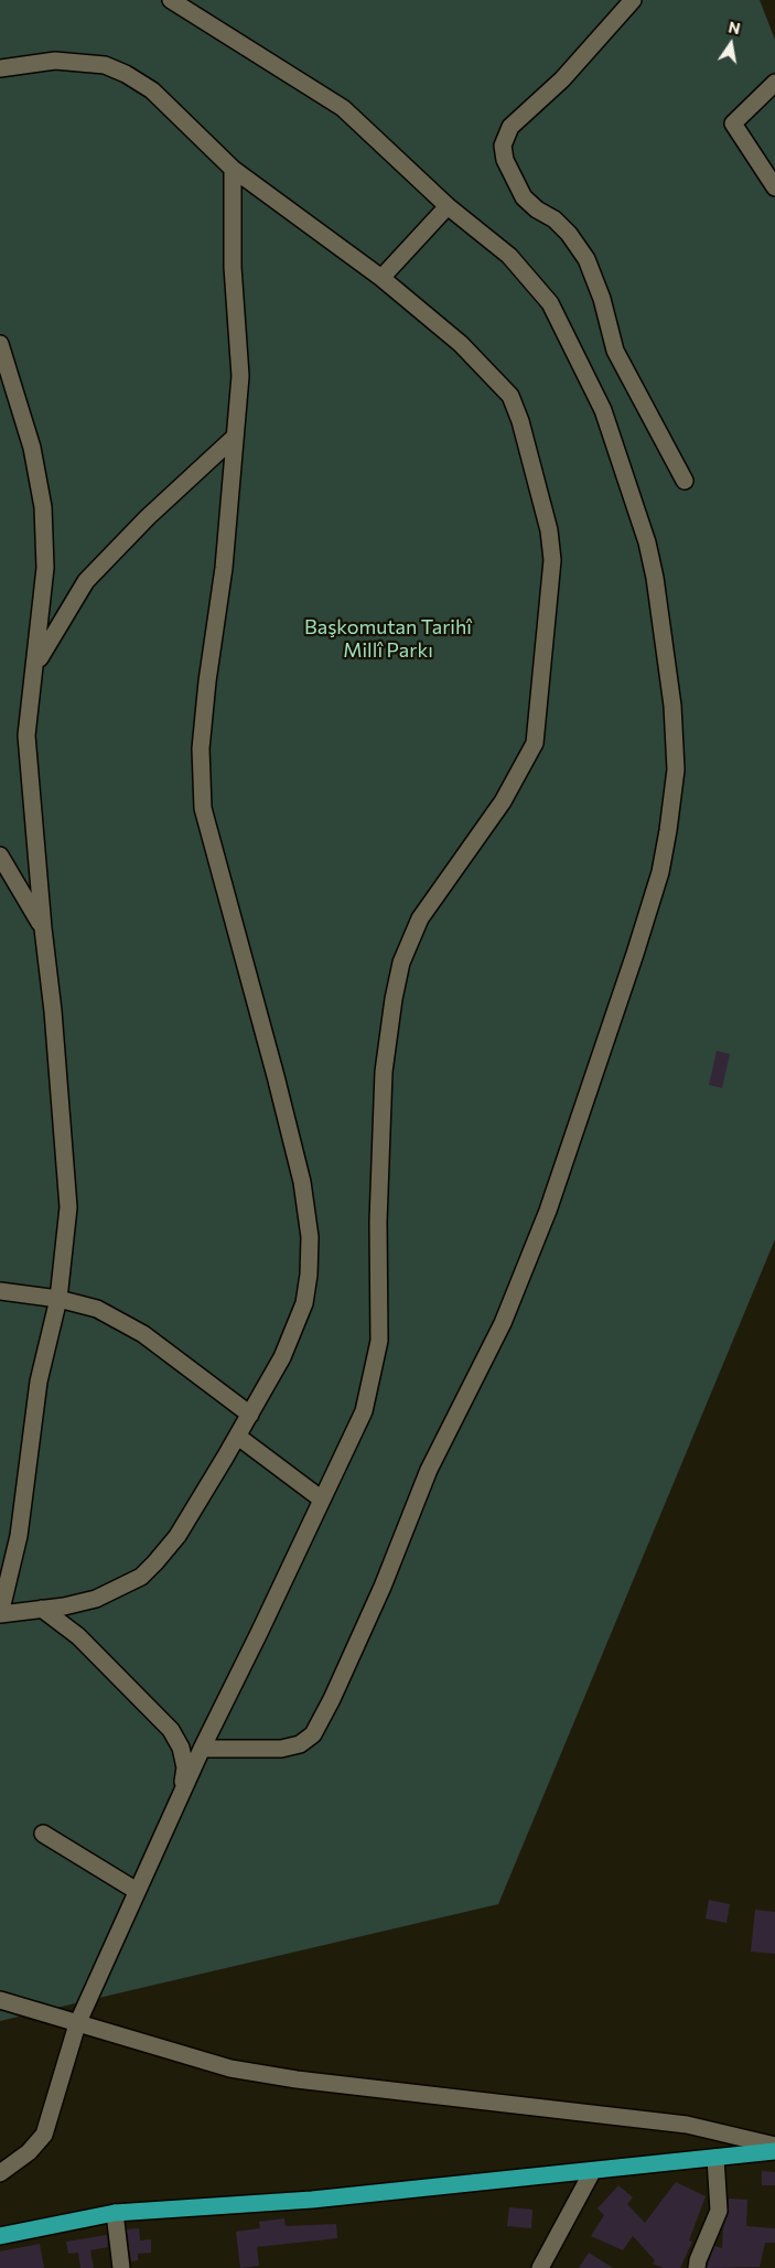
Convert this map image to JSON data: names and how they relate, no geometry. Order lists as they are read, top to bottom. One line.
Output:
{"parks":["Başkomutan Tarihî Millî Parkı"],"north":"top"}
